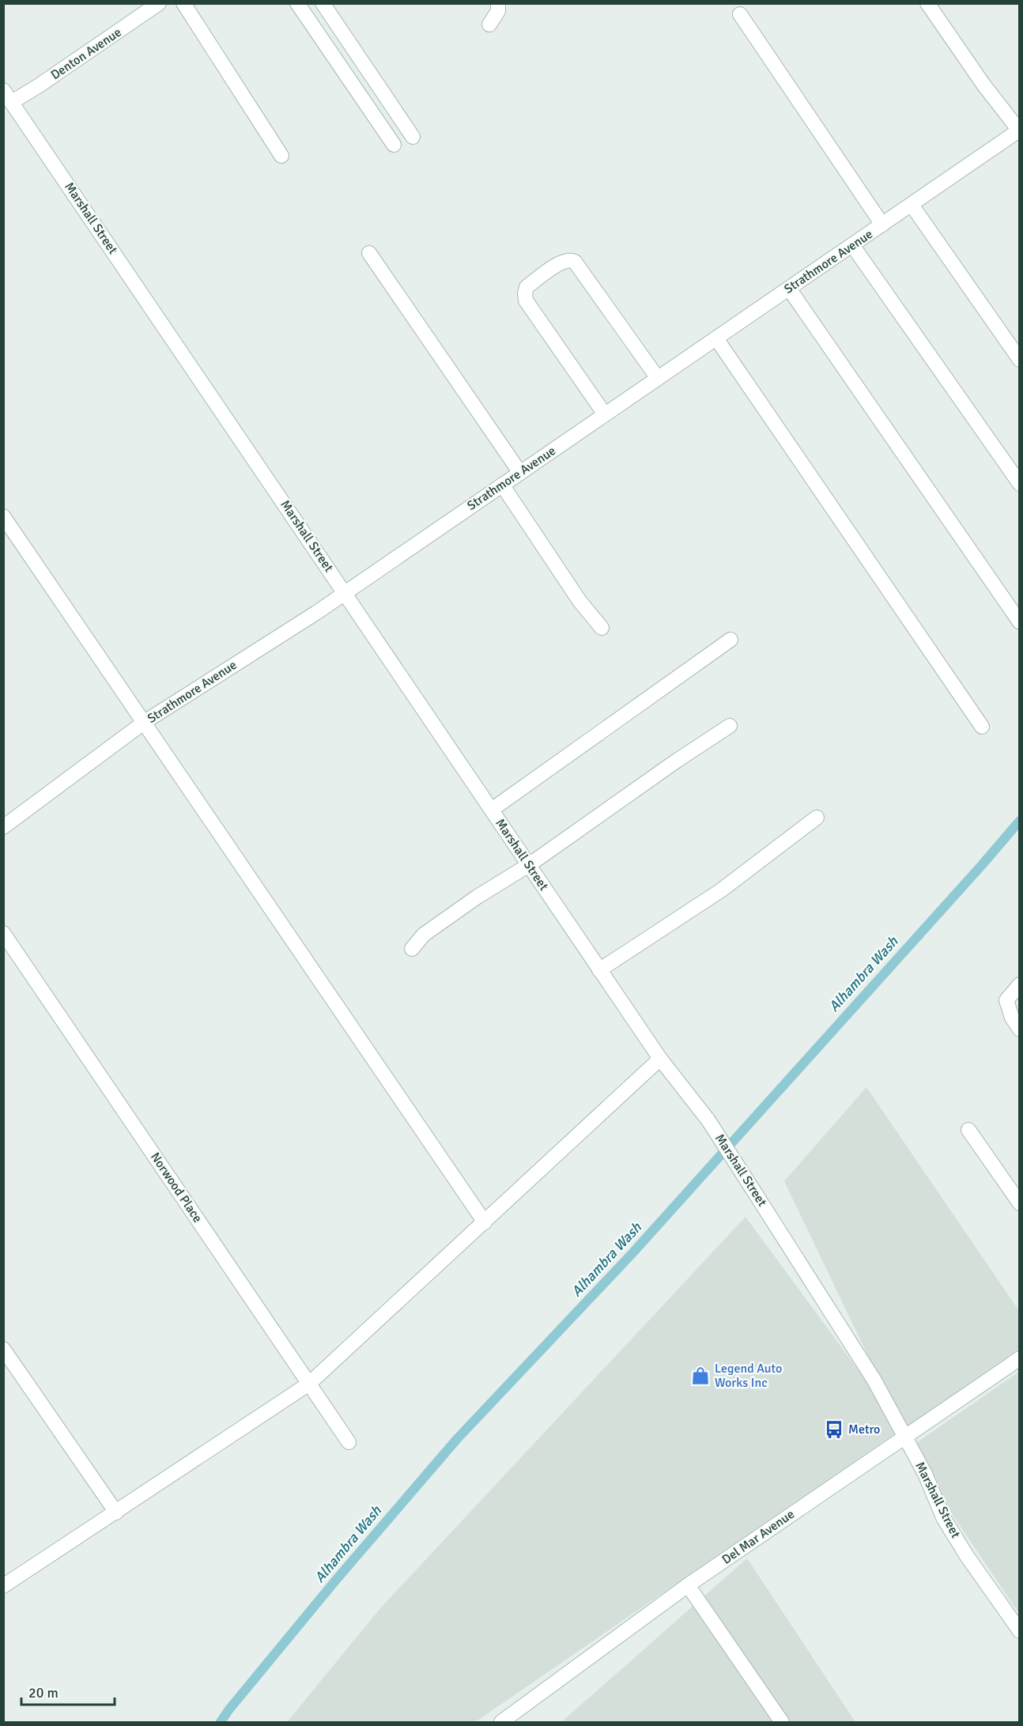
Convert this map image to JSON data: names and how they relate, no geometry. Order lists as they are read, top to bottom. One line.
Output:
{"streets":{"street":["Denton Avenue","Marshall Street","Strathmore Avenue","Norwood Place","Del Mar Avenue"]},"crossings":[["Denton Avenue","Marshall Street"],["Marshall Street","Strathmore Avenue"],["Marshall Street","Del Mar Avenue"]],"water":["Alhambra Wash"],"places":{"shop":["Legend Auto Works Inc"],"bus stop":["Metro"]},"scale_bar":"20 m"}
